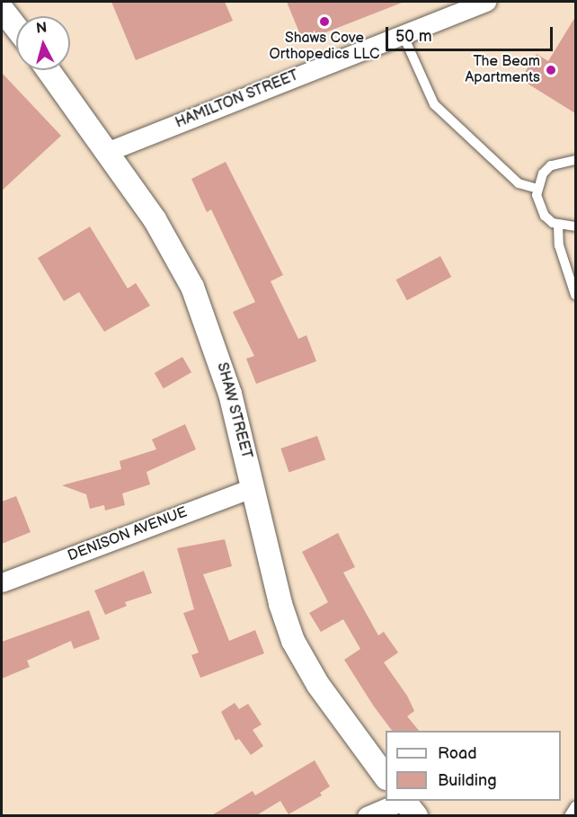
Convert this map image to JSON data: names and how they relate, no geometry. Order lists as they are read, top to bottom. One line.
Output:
{"streets":{"street":["HAMILTON STREET","SHAW STREET","DENISON AVENUE"]},"crossings":[["HAMILTON STREET","SHAW STREET"],["SHAW STREET","DENISON AVENUE"]],"places":["Shaws Cove Orthopedics LLC","The Beam Apartments"],"legend":["Road","Building"],"scale_bar":"50 m","north":"top"}
